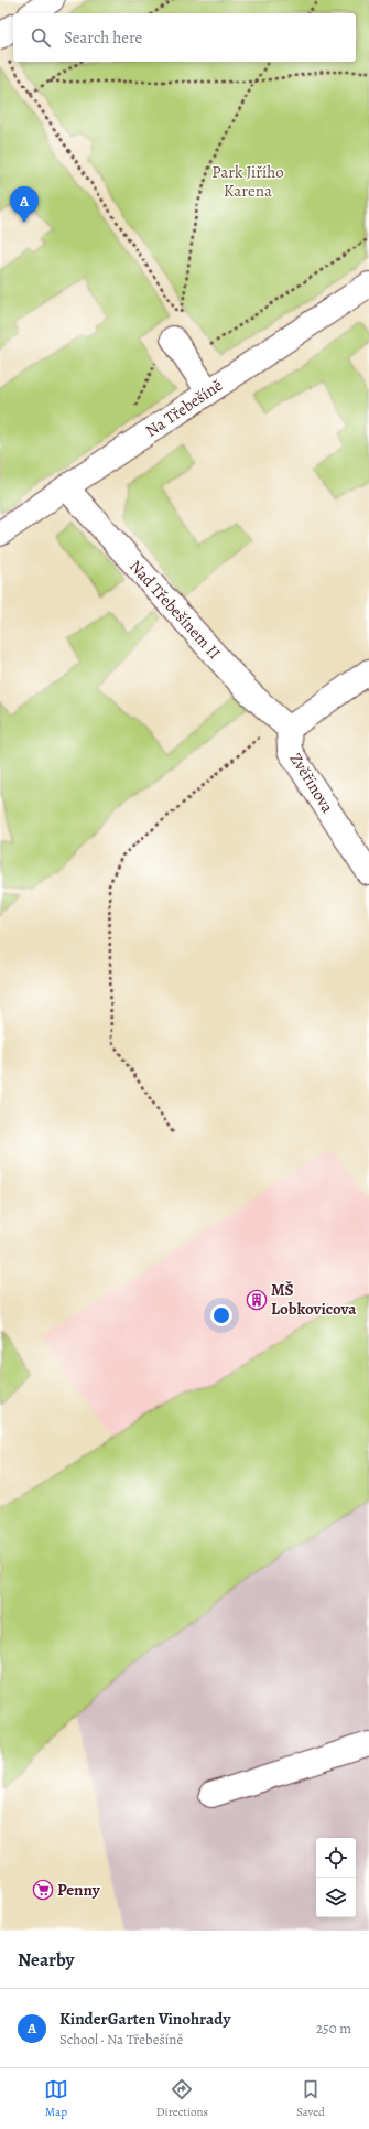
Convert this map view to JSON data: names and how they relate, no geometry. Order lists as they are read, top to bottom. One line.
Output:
{"streets":{"street":["Na Třebešíně","Nad Třebešínem II","Zvěřinova"]},"crossings":[["Na Třebešíně","Nad Třebešínem II"],["Nad Třebešínem II","Zvěřinova"]],"parks":["Park Jiřího Karena"],"places":{"building":["MŠ Lobkovicova"],"supermarket":["Penny"]},"page":{"search":"Search here","pins":"A","heading":"Nearby","list":[{"mark":"A","name":"KinderGarten Vinohrady","note":"School · Na Třebešíně","value":"250 m"}],"nav":["Map","Directions","Saved"]}}
